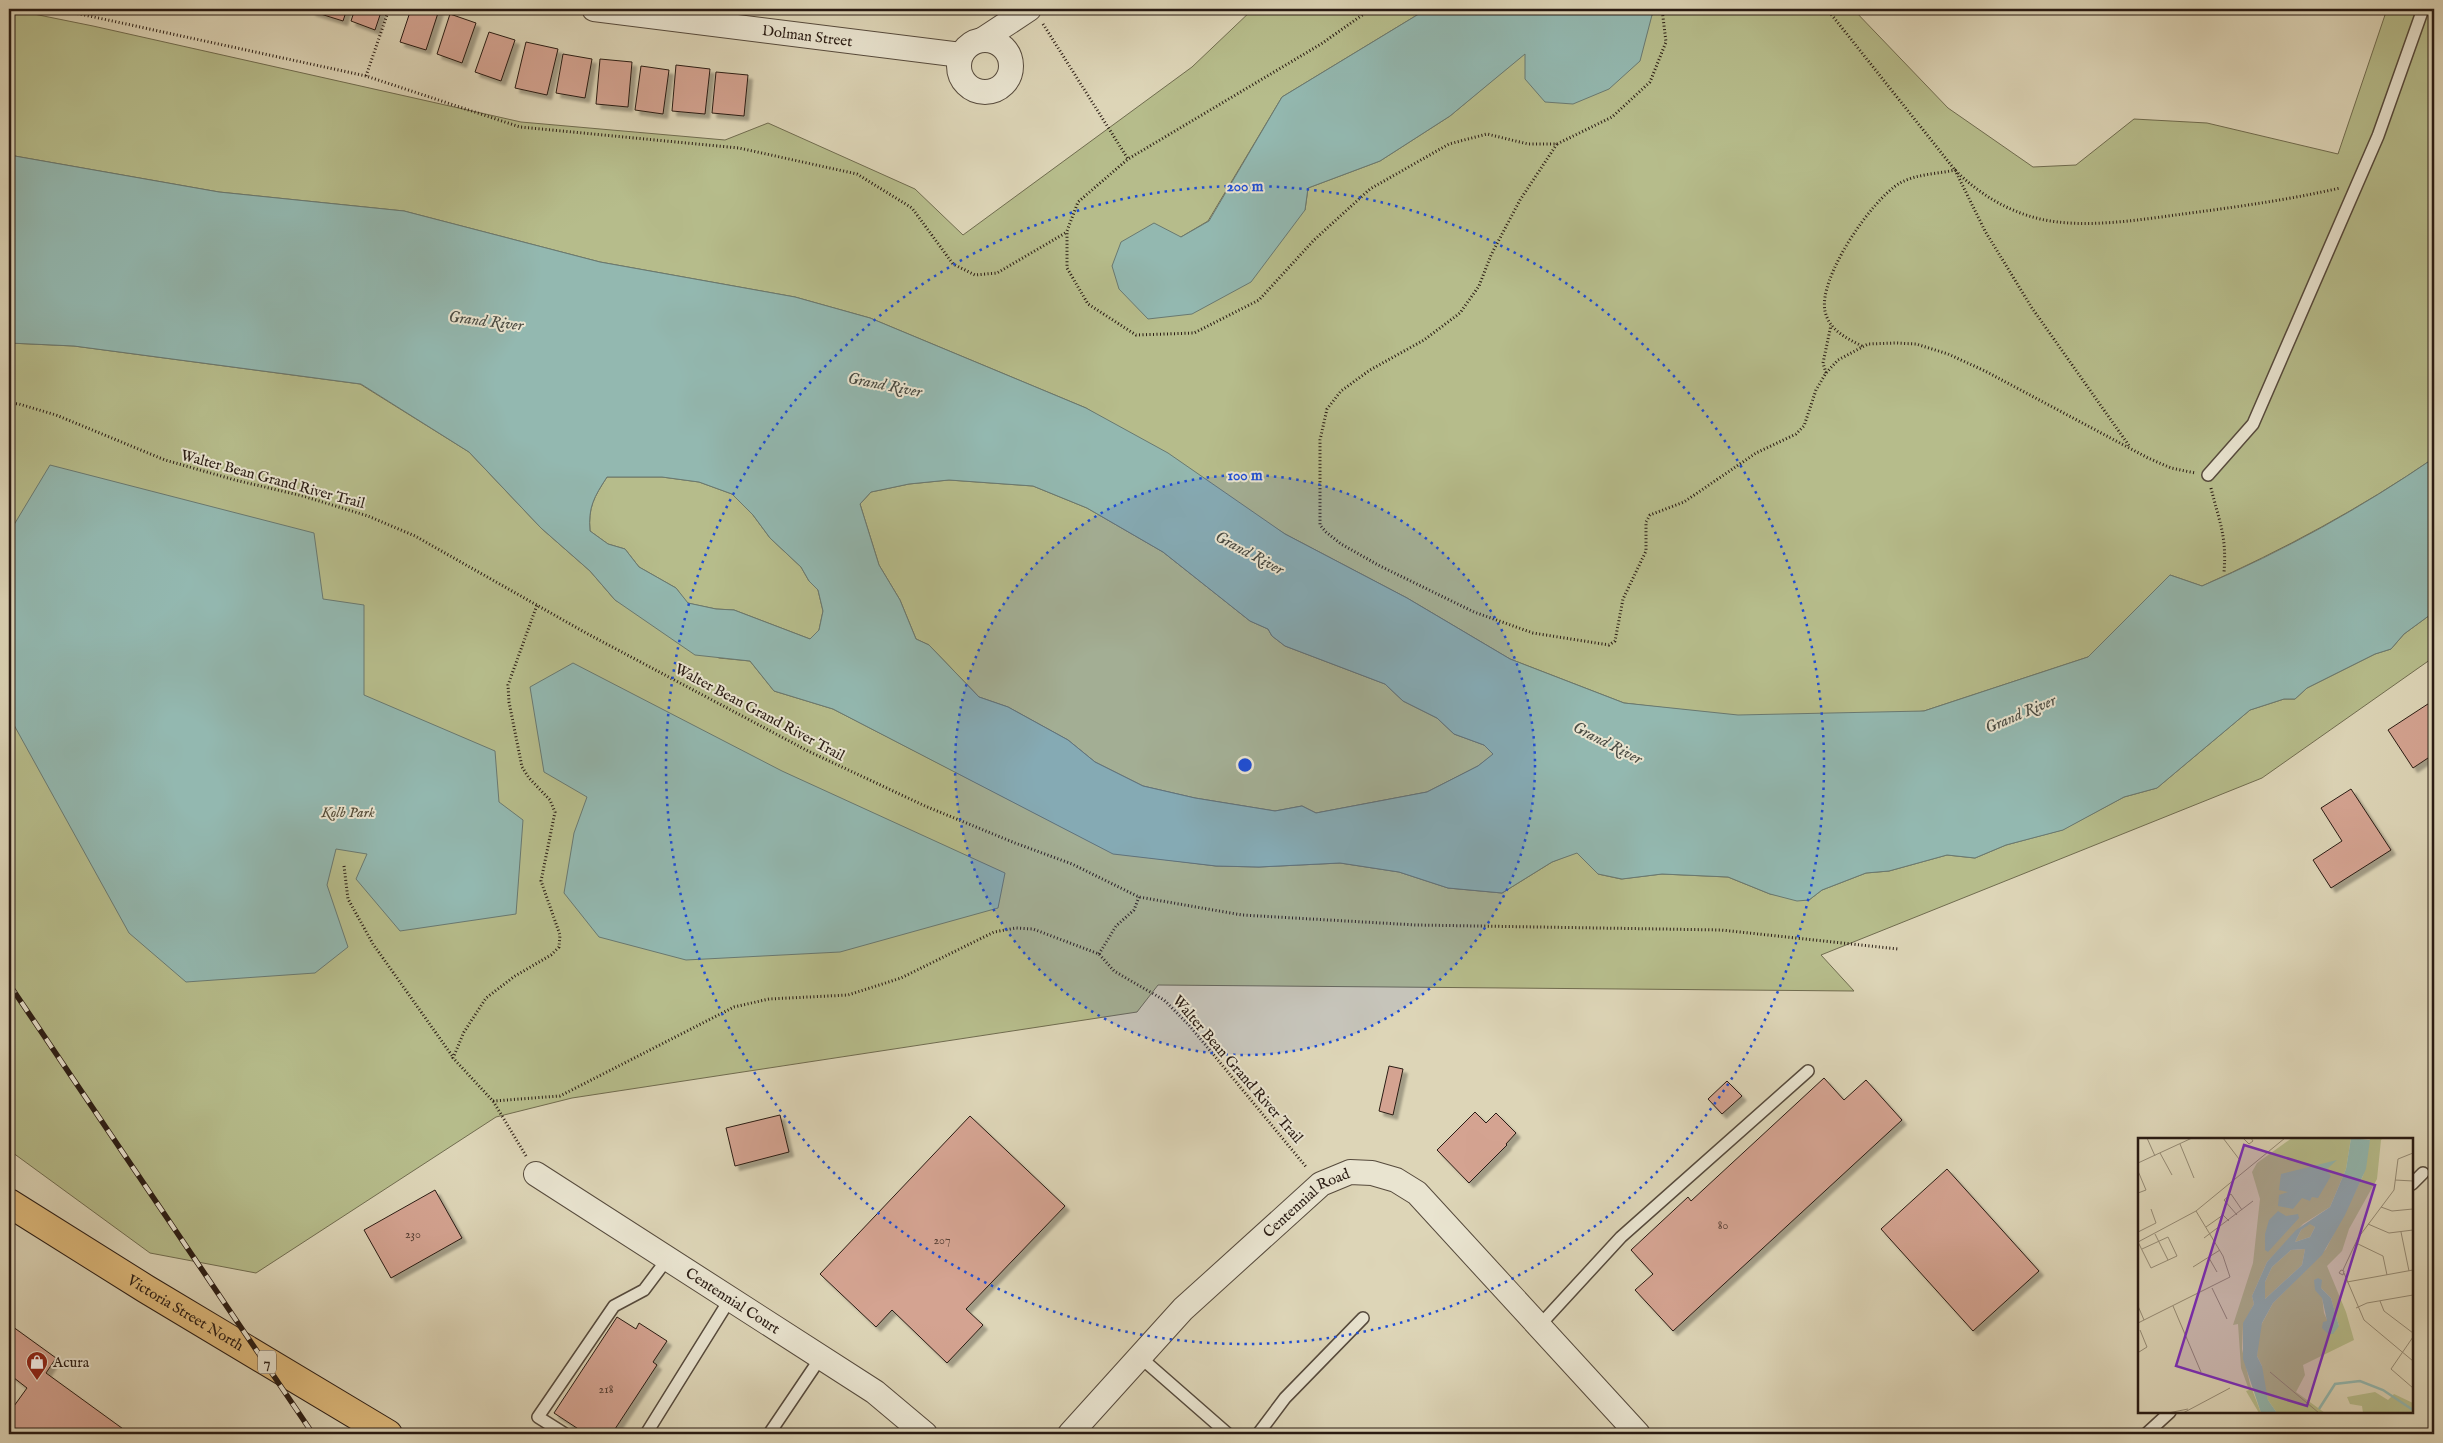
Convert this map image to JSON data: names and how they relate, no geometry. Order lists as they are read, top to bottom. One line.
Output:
{"streets":{"main road":["Victoria Street North","7"],"street":["Dolman Street","Centennial Road","Centennial Court"],"path":["Walter Bean Grand River Trail"]},"crossings":[["Walter Bean Grand River Trail","Centennial Road"]],"water":["Grand River"],"parks":["Kolb Park"],"places":{"shop":["Acura"]},"house_numbers":["80","230","207","218"],"rings":["200 m","100 m"]}
